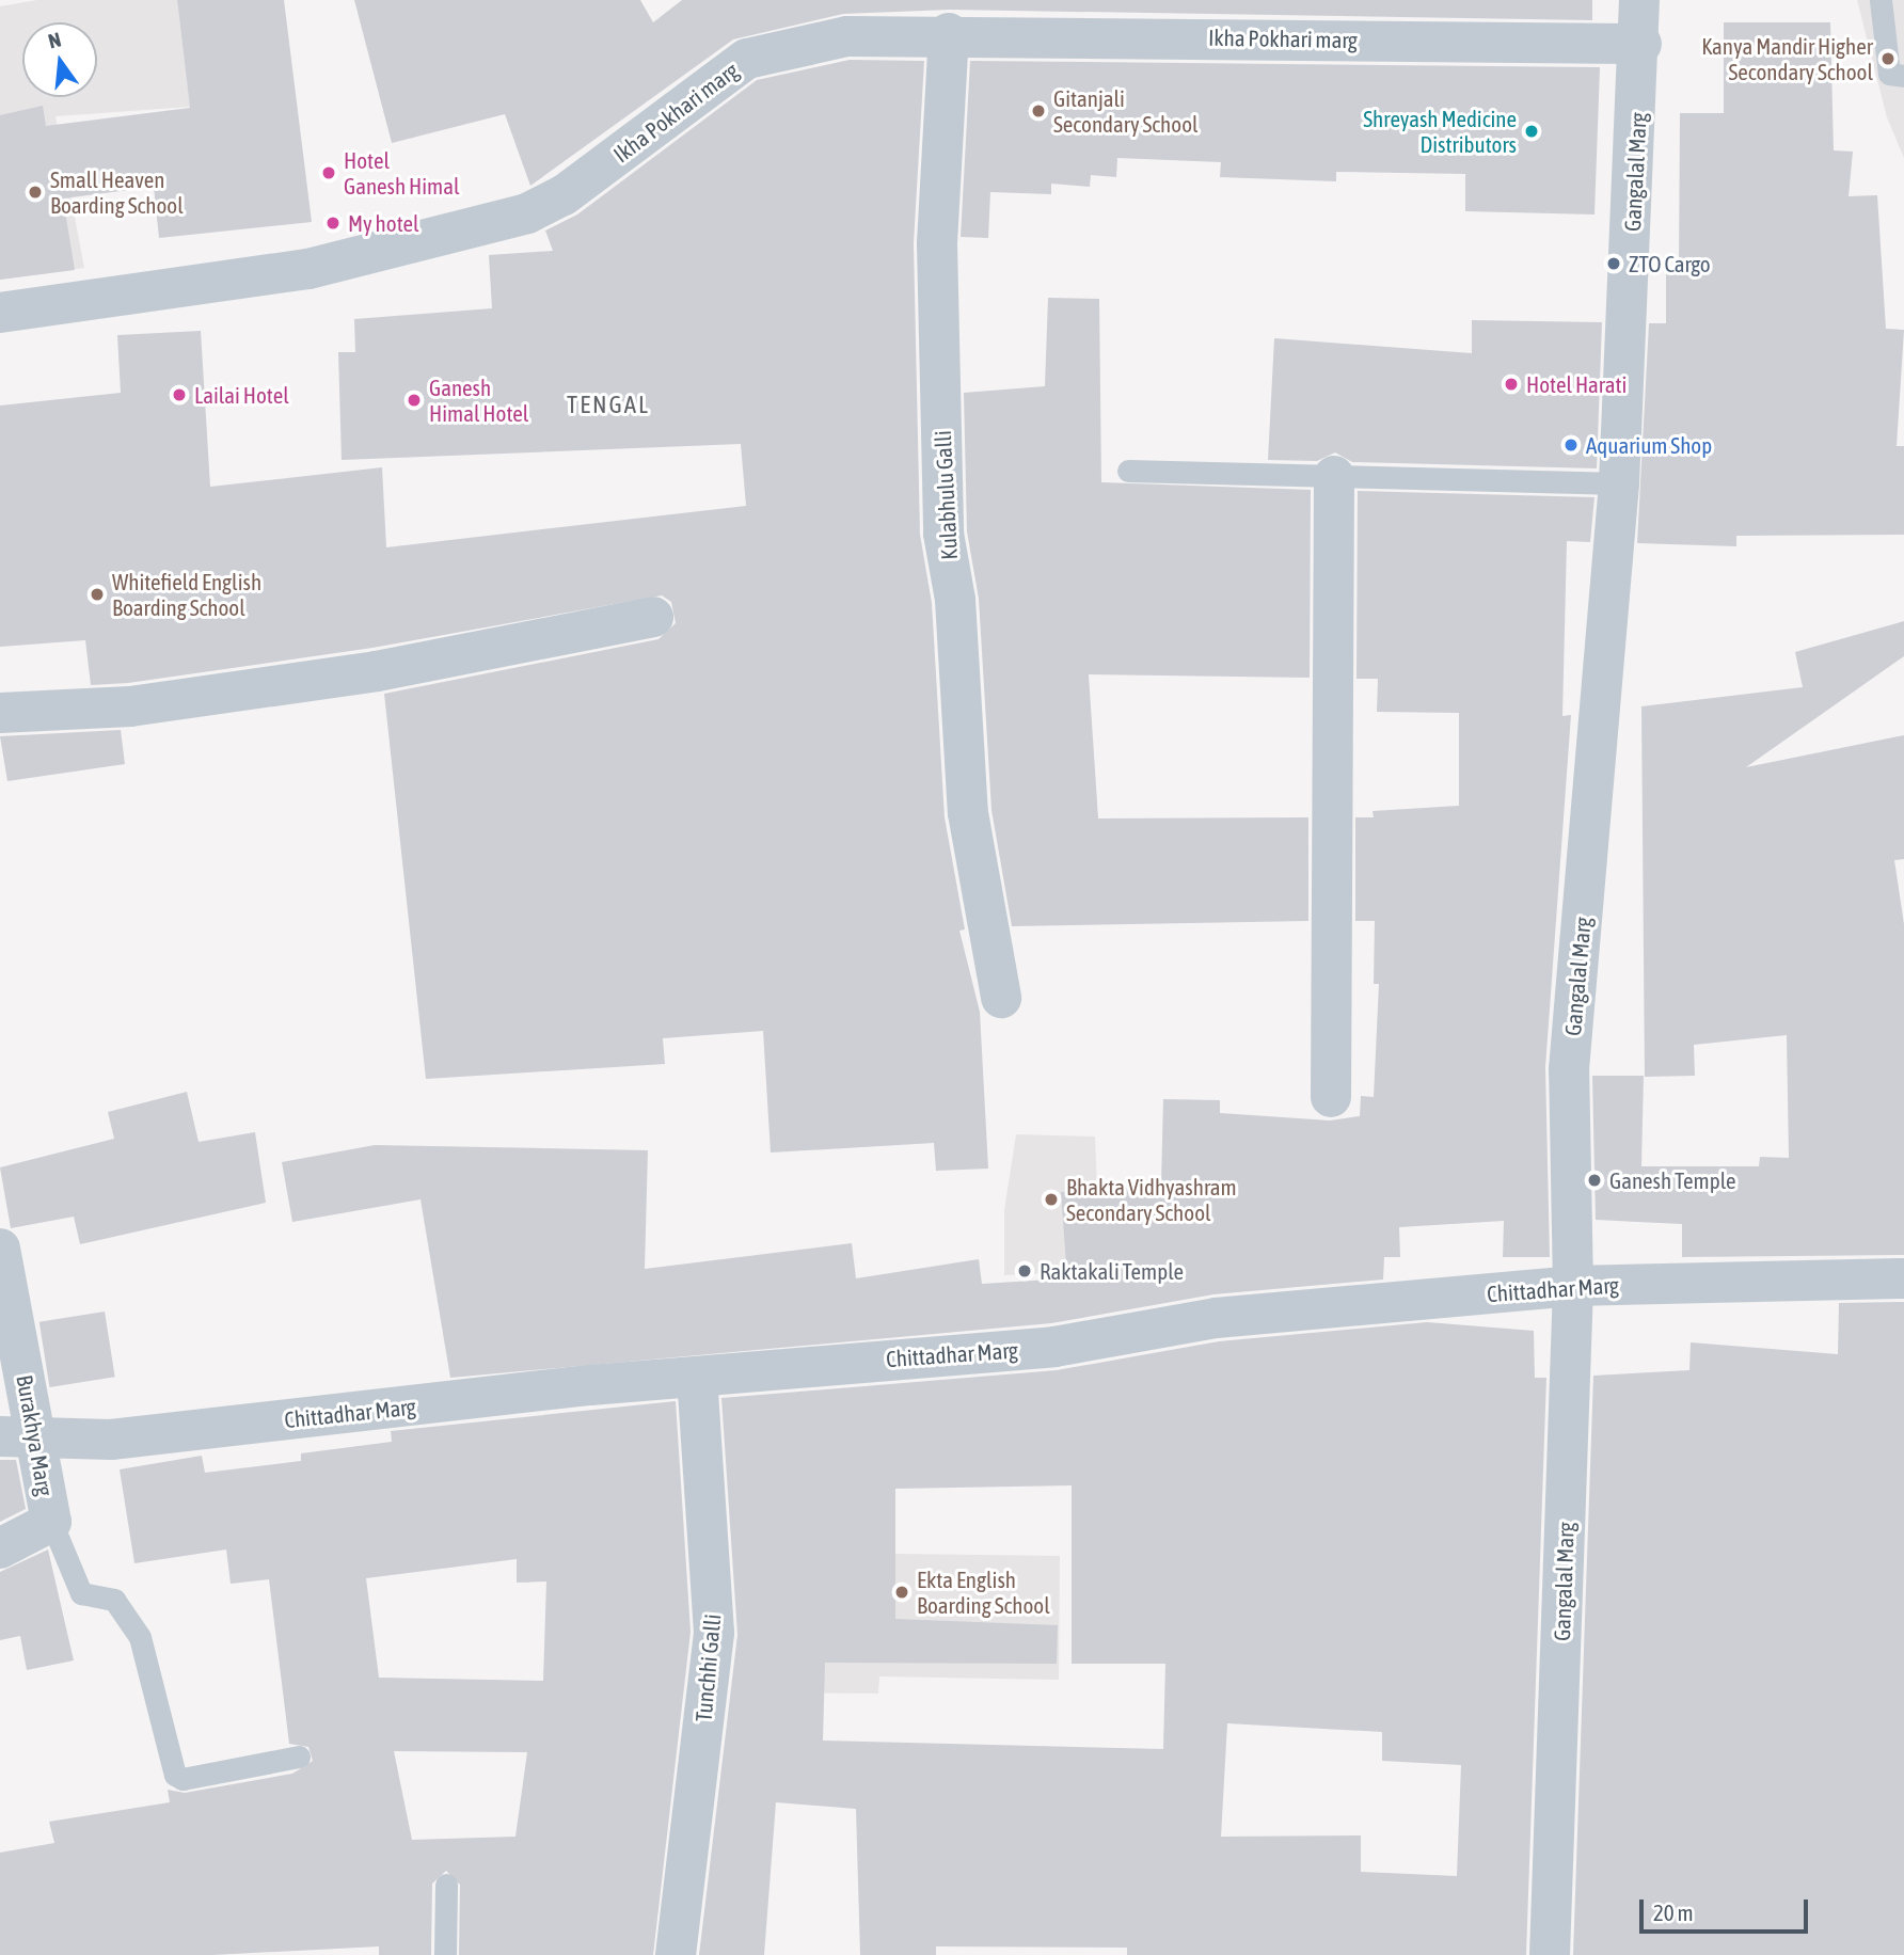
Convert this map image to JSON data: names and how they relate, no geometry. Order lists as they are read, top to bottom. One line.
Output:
{"streets":{"street":["Ikha Pokhari marg","Gangalal Marg","Kulabhulu Galli","Chittadhar Marg","Burakhya Marg","Tunchhi Galli"]},"crossings":[["Ikha Pokhari marg","Gangalal Marg"],["Ikha Pokhari marg","Kulabhulu Galli"],["Gangalal Marg","Chittadhar Marg"],["Chittadhar Marg","Burakhya Marg"],["Chittadhar Marg","Tunchhi Galli"]],"districts":["TENGAL"],"places":["Kanya Mandir Higher Secondary School","Gitanjali Secondary School","Shreyash Medicine Distributors","Hotel Ganesh Himal","Small Heaven Boarding School","My hotel","ZTO Cargo","Hotel Harati","Lailai Hotel","Ganesh Himal Hotel","Aquarium Shop","Whitefield English Boarding School","Ganesh Temple","Bhakta Vidhyashram Secondary School","Raktakali Temple","Ekta English Boarding School"],"scale_bar":"20 m","north":"top"}
